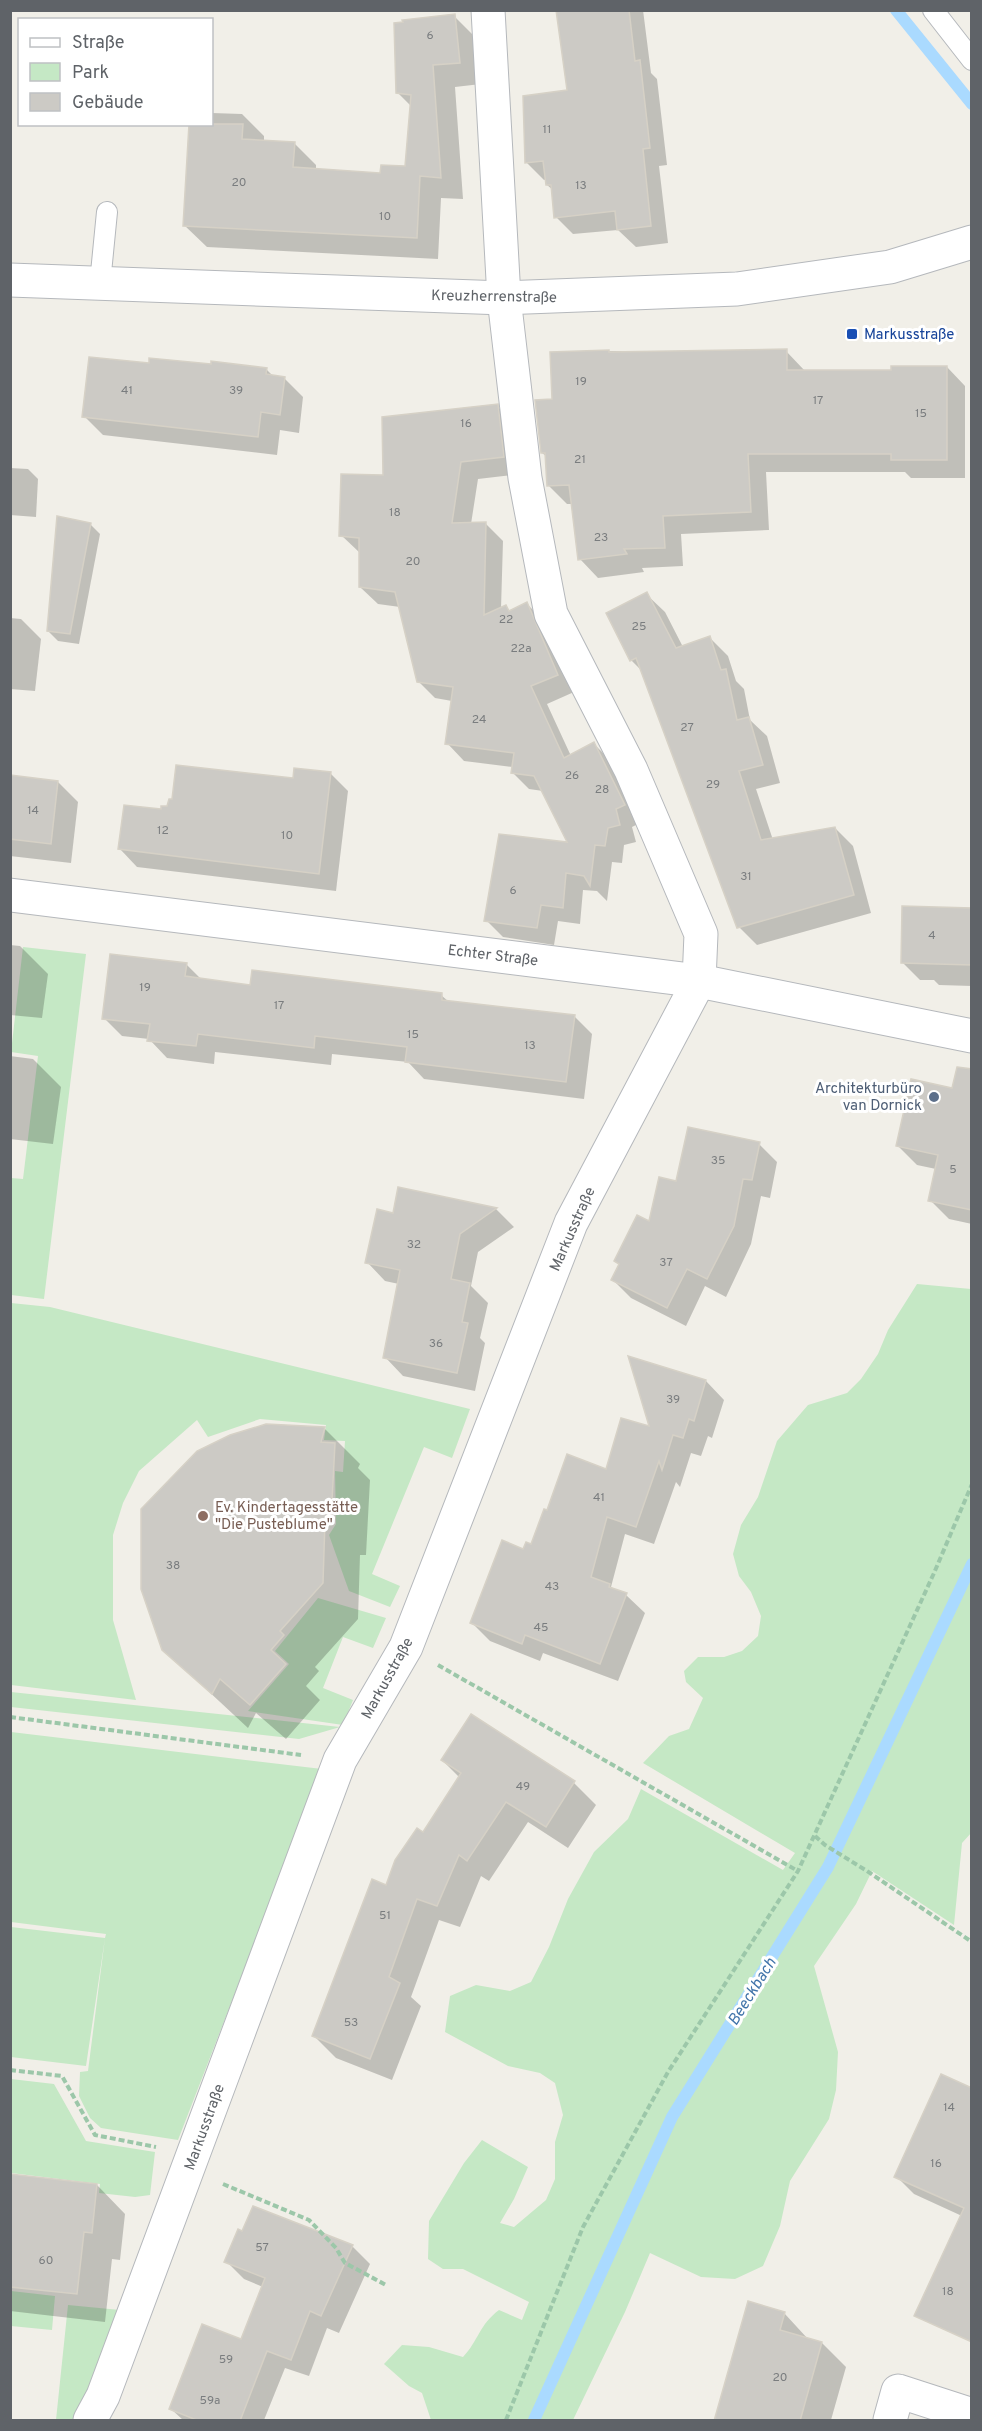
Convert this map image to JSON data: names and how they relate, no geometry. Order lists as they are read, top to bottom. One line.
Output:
{"streets":{"street":["Kreuzherrenstraße","Echter Straße","Markusstraße"]},"crossings":[["Kreuzherrenstraße","Markusstraße"],["Echter Straße","Markusstraße"]],"water":["Beeckbach"],"places":{"transit":["Markusstraße"],"other":["Architekturbüro van Dornick","Ev. Kindertagesstätte \"Die Pusteblume\""]},"house_numbers":["6","11","20","13","10","19","41","39","17","15","16","21","18","23","20","22","25","22a","24","27","26","29","28","14","12","10","31","6","4","19","17","15","13","35","5","32","37","36","39","41","38","43","45","49","51","53","14","16","57","60","18","59","20","59a"],"legend":["Straße","Park","Gebäude"]}
